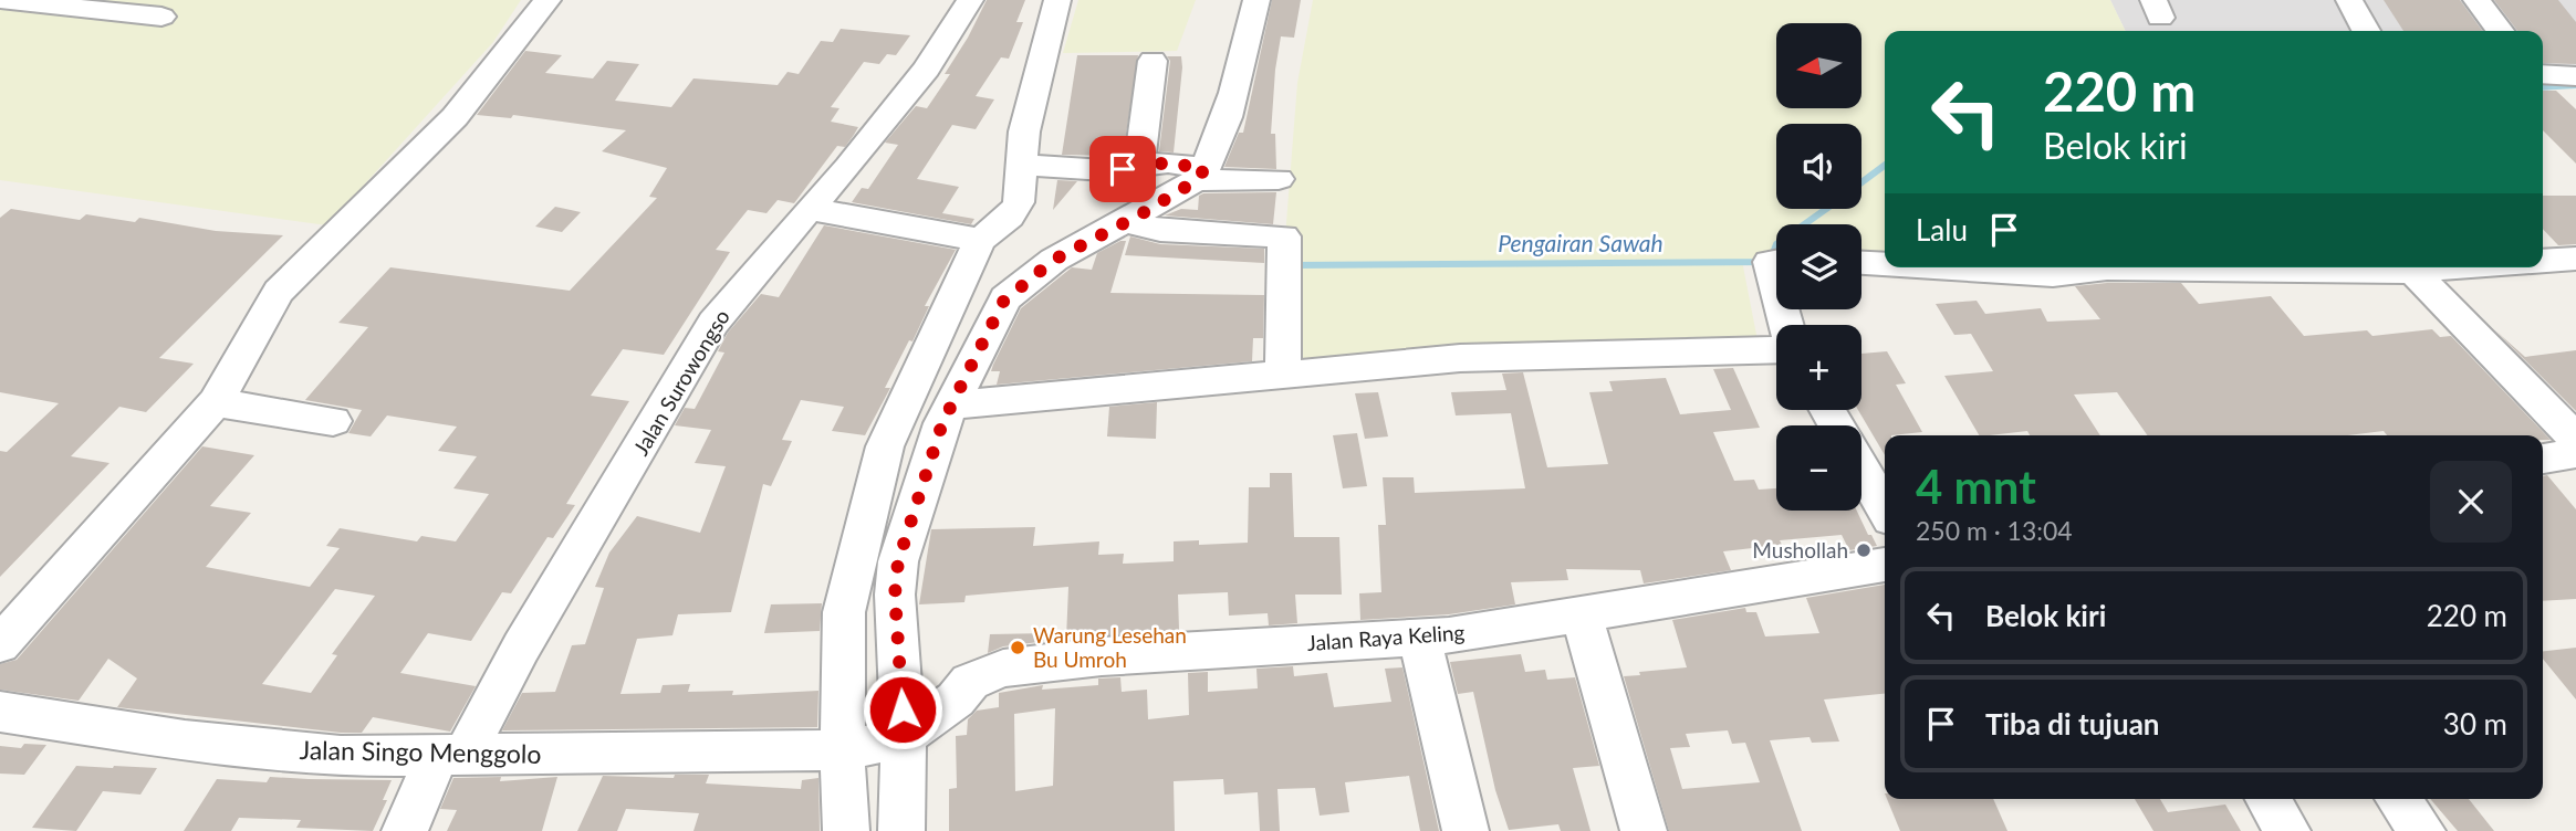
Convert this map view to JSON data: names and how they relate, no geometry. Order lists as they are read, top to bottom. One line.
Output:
{"streets":{"street":["Jalan Surowongso","Jalan Raya Keling","Jalan Singo Menggolo"]},"crossings":[["Jalan Surowongso","Jalan Singo Menggolo"],["Jalan Raya Keling","Jalan Singo Menggolo"]],"water":["Pengairan Sawah"],"places":["Mushollah","Warung Lesehan Bu Umroh"],"north":"left","page":{"map_buttons":["+","−"],"turn":["220 m","Belok kiri"],"then":"Lalu","heading":["4 mnt","250 m · 13:04"],"list":[{"name":"Belok kiri","value":"220 m"},{"name":"Tiba di tujuan","value":"30 m"}]}}
